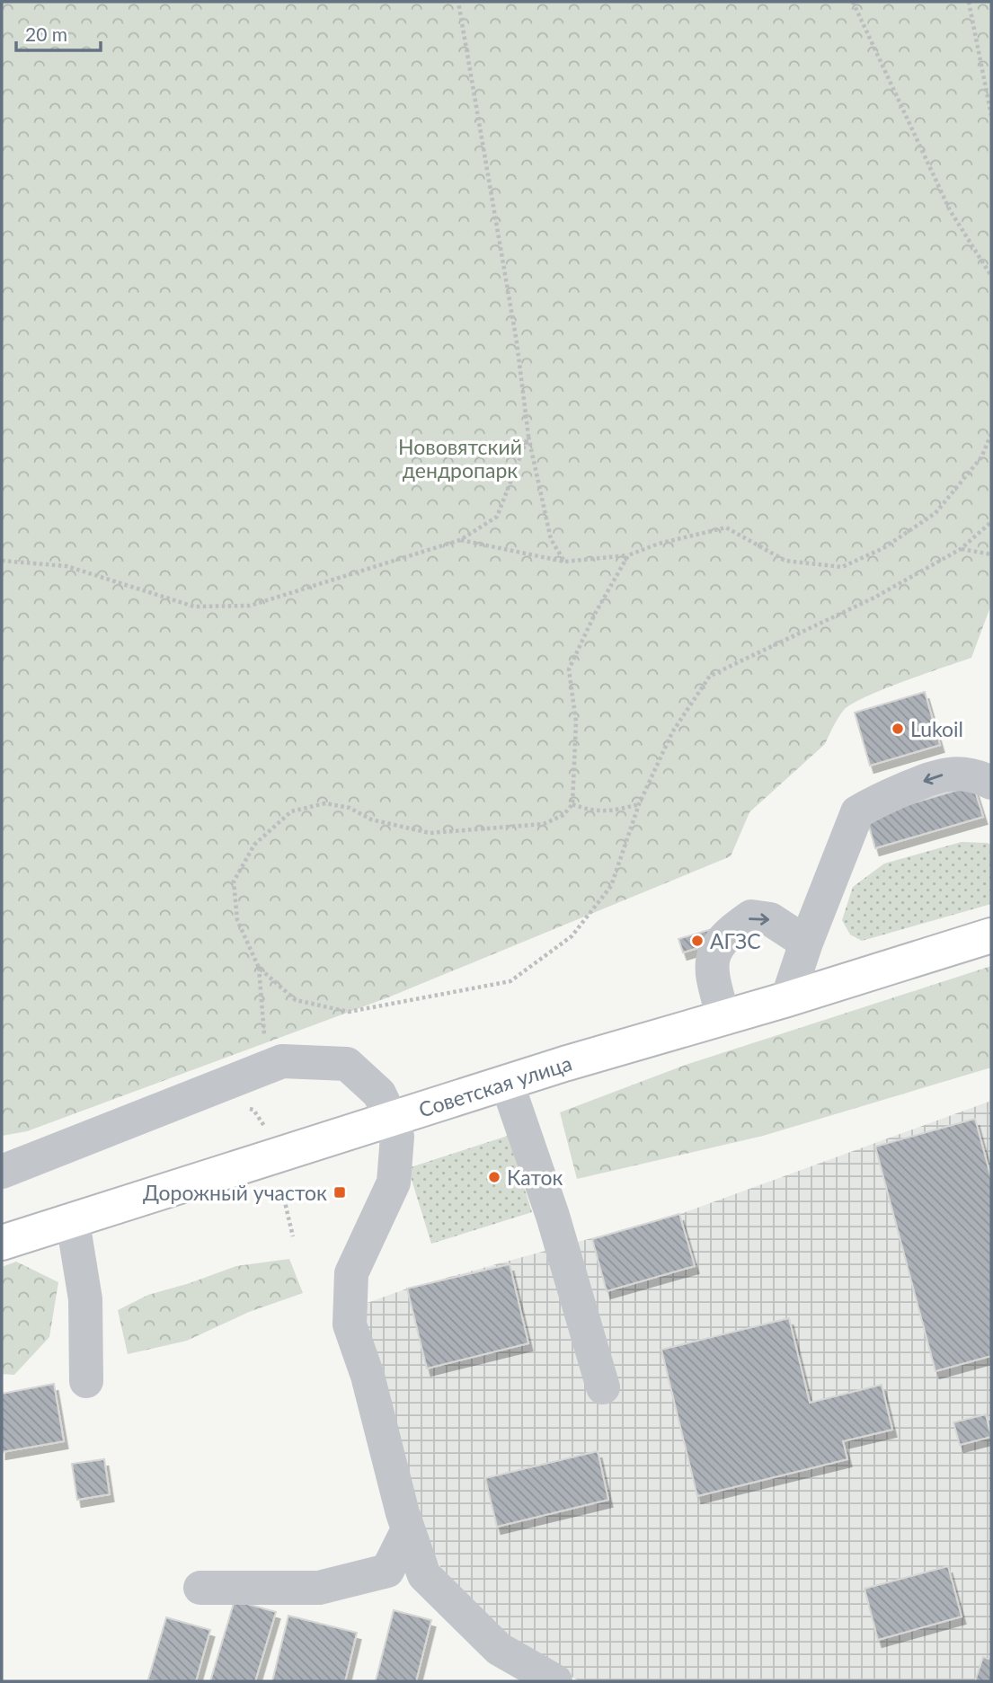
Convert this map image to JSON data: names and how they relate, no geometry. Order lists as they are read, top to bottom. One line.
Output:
{"streets":{"main road":["Советская улица"]},"parks":["Нововятский дендропарк"],"places":{"other":["Lukoil","АГЗС","Каток"],"transit":["Дорожный участок"]},"scale_bar":"20 m"}
